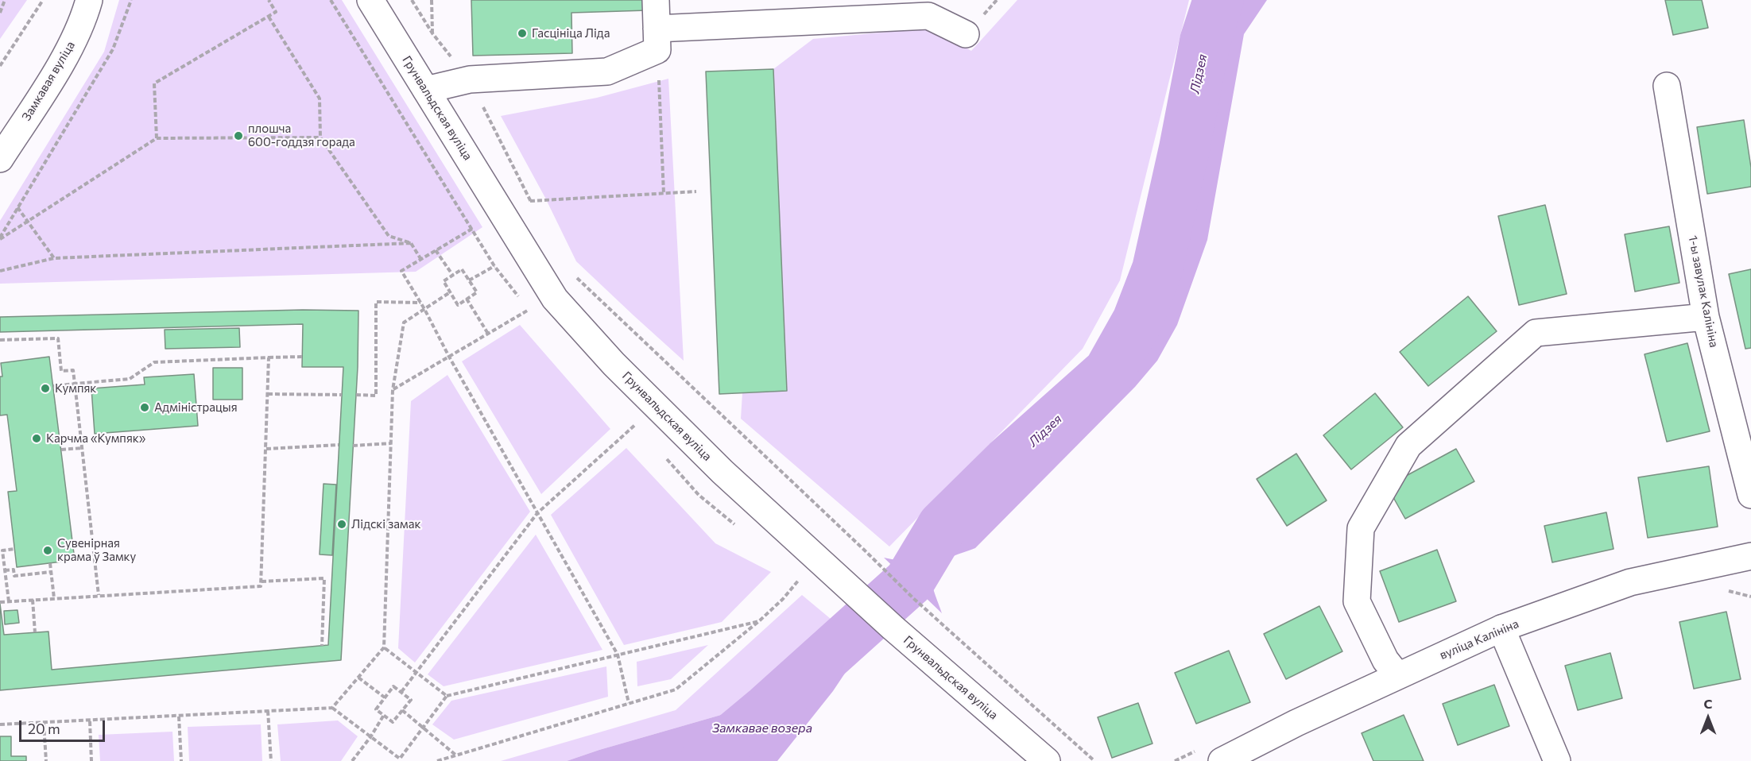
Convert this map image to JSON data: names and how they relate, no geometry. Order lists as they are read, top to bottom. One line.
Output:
{"streets":{"main road":["Замкавая вуліца","Грунвальдская вуліца","1-ы завулак Калініна","вуліца Калініна"]},"water":["Лідзея","Замкавае возера"],"places":["Гасцініца Ліда","плошча 600-годдзя горада","Кумпяк","Адміністрацыя","Карчма «Кумпяк»","Лідскі замак","Сувенірная крама ў Замку"],"scale_bar":"20 m","north":"top"}
